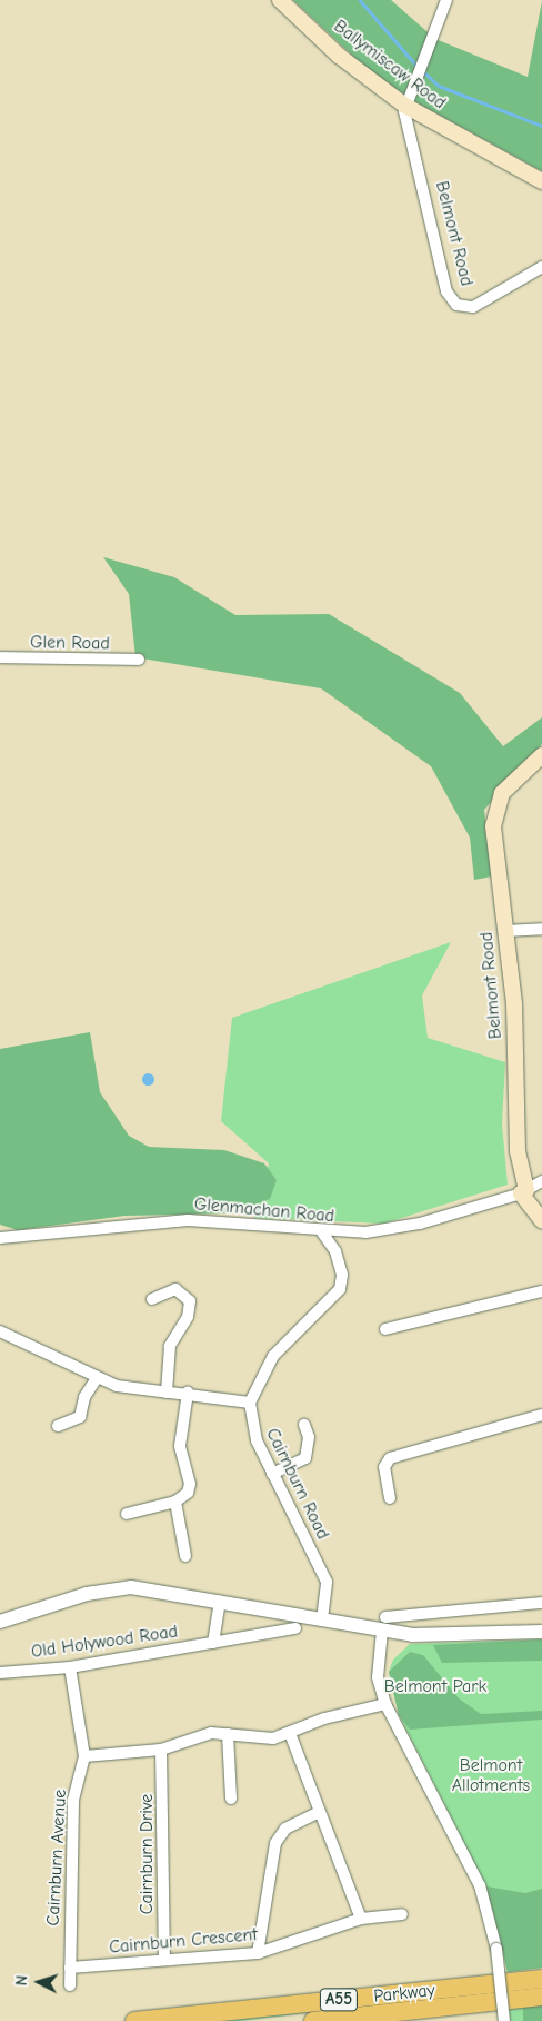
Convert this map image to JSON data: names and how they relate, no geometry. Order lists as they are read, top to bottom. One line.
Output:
{"streets":{"highway":["Parkway","A55"],"main road":["Ballymiscaw Road","Belmont Road"],"street":["Glen Road","Glenmachan Road","Cairnburn Road","Old Holywood Road","Cairnburn Drive","Cairnburn Avenue","Cairnburn Crescent"]},"crossings":[["Ballymiscaw Road","Belmont Road"],["Belmont Road","Glenmachan Road"],["Cairnburn Road","Old Holywood Road"],["Old Holywood Road","Cairnburn Avenue"],["Cairnburn Drive","Cairnburn Crescent"],["Cairnburn Avenue","Cairnburn Crescent"]],"parks":["Belmont Park","Belmont Allotments"],"north":"left"}
